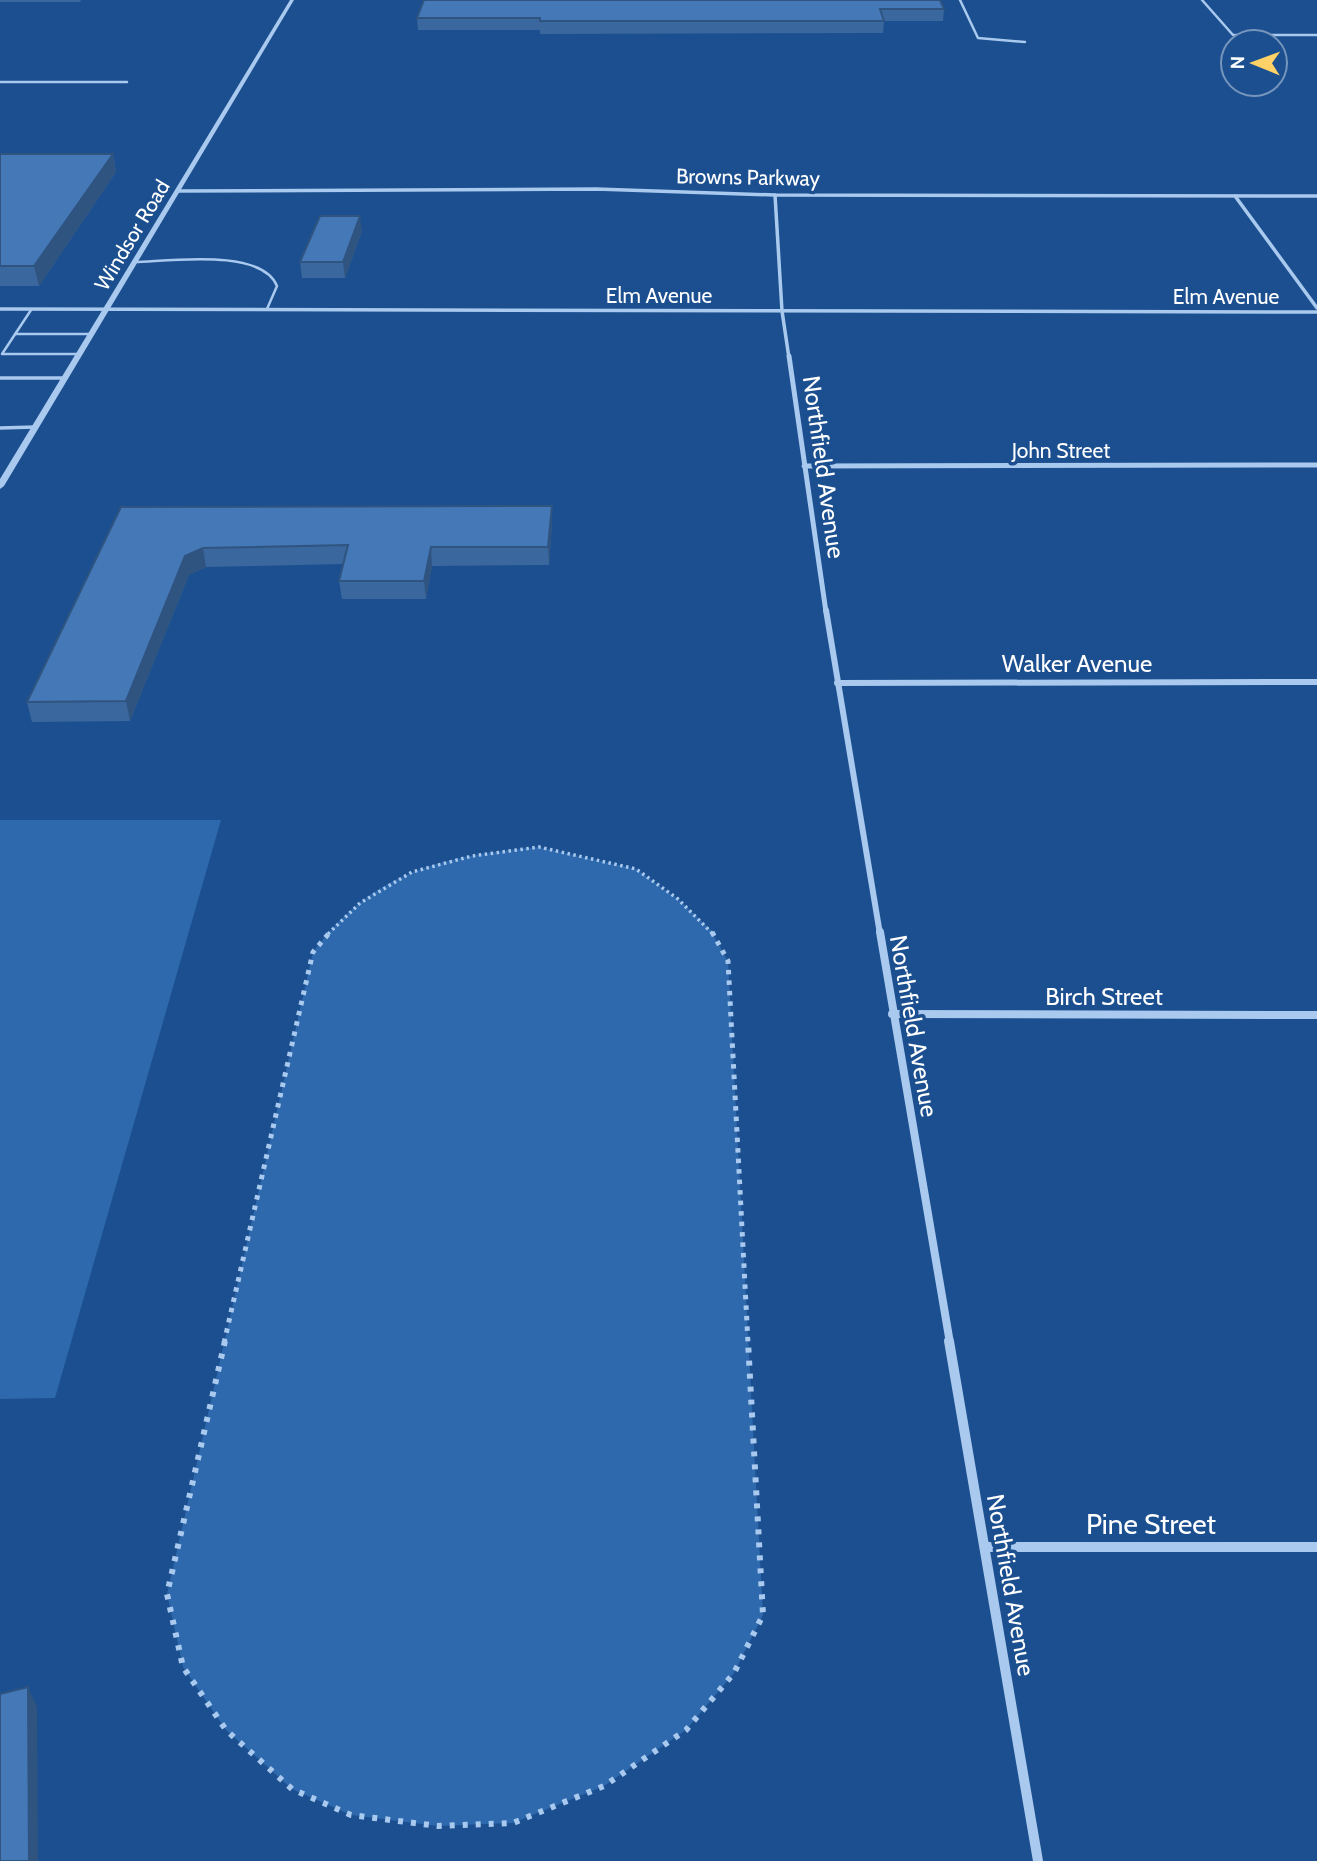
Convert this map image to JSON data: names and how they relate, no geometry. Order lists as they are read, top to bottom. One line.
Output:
{"streets":{"street":["Browns Parkway","Windsor Road","Elm Avenue","John Street","Northfield Avenue","Walker Avenue","Birch Street","Pine Street"]},"crossings":[["Browns Parkway","Windsor Road"],["Browns Parkway","Northfield Avenue"],["Windsor Road","Elm Avenue"],["Elm Avenue","Northfield Avenue"],["John Street","Northfield Avenue"],["Northfield Avenue","Walker Avenue"],["Northfield Avenue","Birch Street"],["Northfield Avenue","Pine Street"]],"north":"left"}
